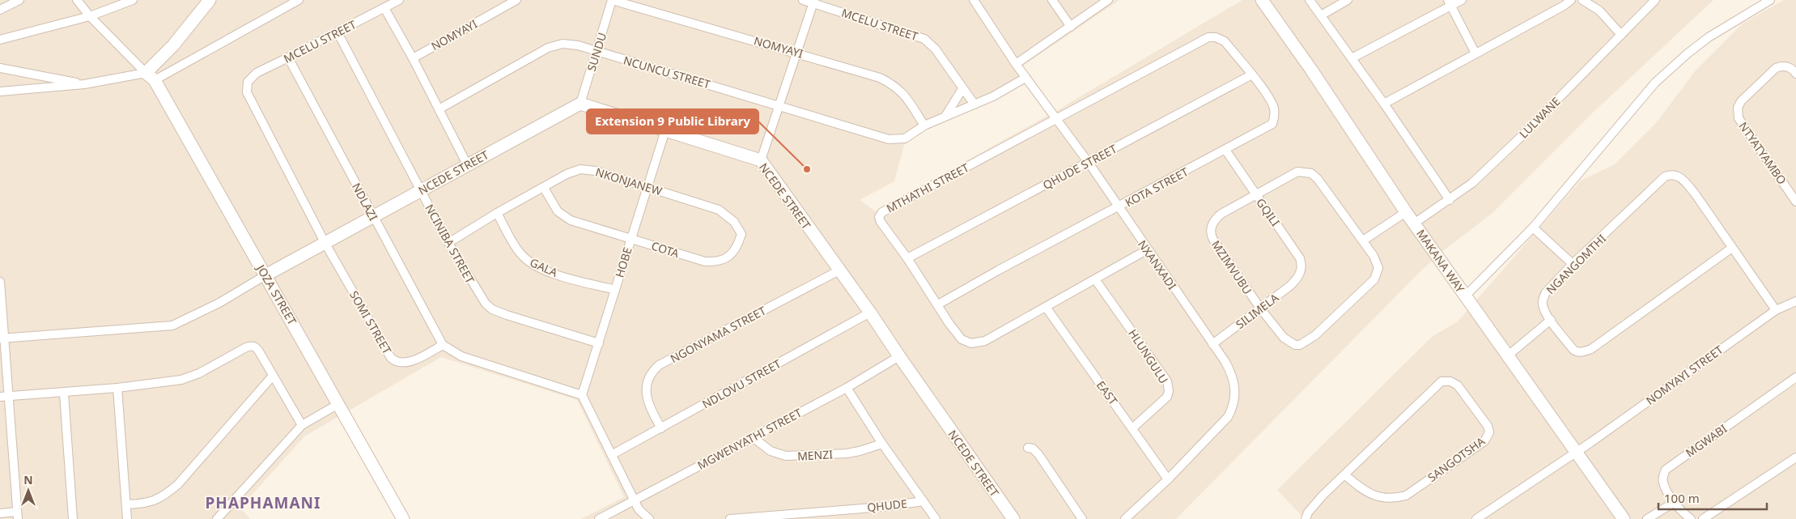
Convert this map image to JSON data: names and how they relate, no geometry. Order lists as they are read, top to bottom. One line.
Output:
{"streets":{"street":["MCELU STREET","NOMYAYI","SUNDU","NCUNCU STREET","LULWANE","NTYATYAMBO","QHUDE STREET","NCEDE STREET","NKONJANEW","KOTA STREET","MTHATHI STREET","NDLAZI","GQILI","NCINIBA STREET","COTA","MAKANA WAY","HOBE","NGANGOMTHI","NXANXADI","GALA","MZIMVUBU","JOZA STREET","SILIMELA","SOMI STREET","NGONYAMA STREET","HLUNGULU","NOMYAYI STREET","NDLOVU STREET","EAST","MGWENYATHI STREET","MGWABI","MENZI","SANGOTSHA","QHUDE"]},"crossings":[["MCELU STREET","NDLAZI"],["MCELU STREET","NCINIBA STREET"],["MCELU STREET","SOMI STREET"],["NOMYAYI","SUNDU"],["NOMYAYI","NCUNCU STREET"],["SUNDU","NCUNCU STREET"],["SUNDU","NCEDE STREET"],["LULWANE","MAKANA WAY"],["QHUDE STREET","KOTA STREET"],["QHUDE STREET","MTHATHI STREET"],["QHUDE STREET","NXANXADI"],["NCEDE STREET","NDLAZI"],["NCEDE STREET","NCINIBA STREET"],["NCEDE STREET","HOBE"],["NCEDE STREET","JOZA STREET"],["NCEDE STREET","SOMI STREET"],["NCEDE STREET","NGONYAMA STREET"],["NCEDE STREET","NDLOVU STREET"],["NCEDE STREET","MGWENYATHI STREET"],["NKONJANEW","NCINIBA STREET"],["NKONJANEW","COTA"],["NKONJANEW","HOBE"],["NKONJANEW","GALA"],["KOTA STREET","MTHATHI STREET"],["KOTA STREET","GQILI"],["KOTA STREET","NXANXADI"],["MTHATHI STREET","NXANXADI"],["MTHATHI STREET","HLUNGULU"],["MTHATHI STREET","EAST"],["NDLAZI","SOMI STREET"],["GQILI","MZIMVUBU"],["GQILI","SILIMELA"],["NCINIBA STREET","HOBE"],["COTA","HOBE"],["MAKANA WAY","NOMYAYI STREET"],["HOBE","GALA"],["NGANGOMTHI","NOMYAYI STREET"],["NXANXADI","SILIMELA"],["NXANXADI","EAST"],["MZIMVUBU","SILIMELA"],["NGONYAMA STREET","NDLOVU STREET"],["HLUNGULU","EAST"],["MGWENYATHI STREET","MENZI"]],"districts":["PHAPHAMANI"],"places":["Extension 9 Public Library"],"scale_bar":"100 m","north":"top"}
